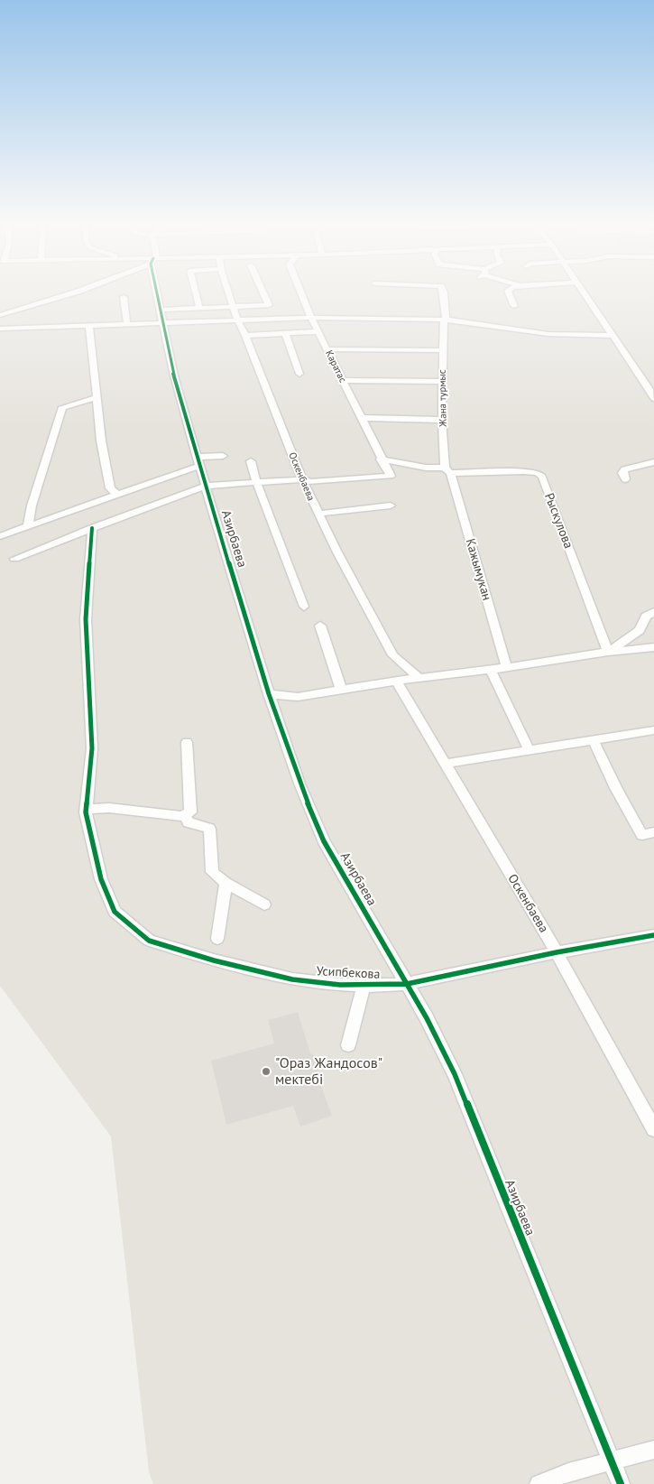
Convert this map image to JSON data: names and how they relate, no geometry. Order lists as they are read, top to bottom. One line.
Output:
{"streets":{"street":["Каратас","Жана турмыс","Оскенбаева","Рыскулова","Азирбаева","Кажымукан","Усипбекова"]},"crossings":[["Каратас","Оскенбаева"],["Жана турмыс","Рыскулова"],["Жана турмыс","Кажымукан"],["Оскенбаева","Усипбекова"],["Рыскулова","Кажымукан"],["Азирбаева","Усипбекова"]],"places":["\"Ораз Жандосов\" мектебі"]}
